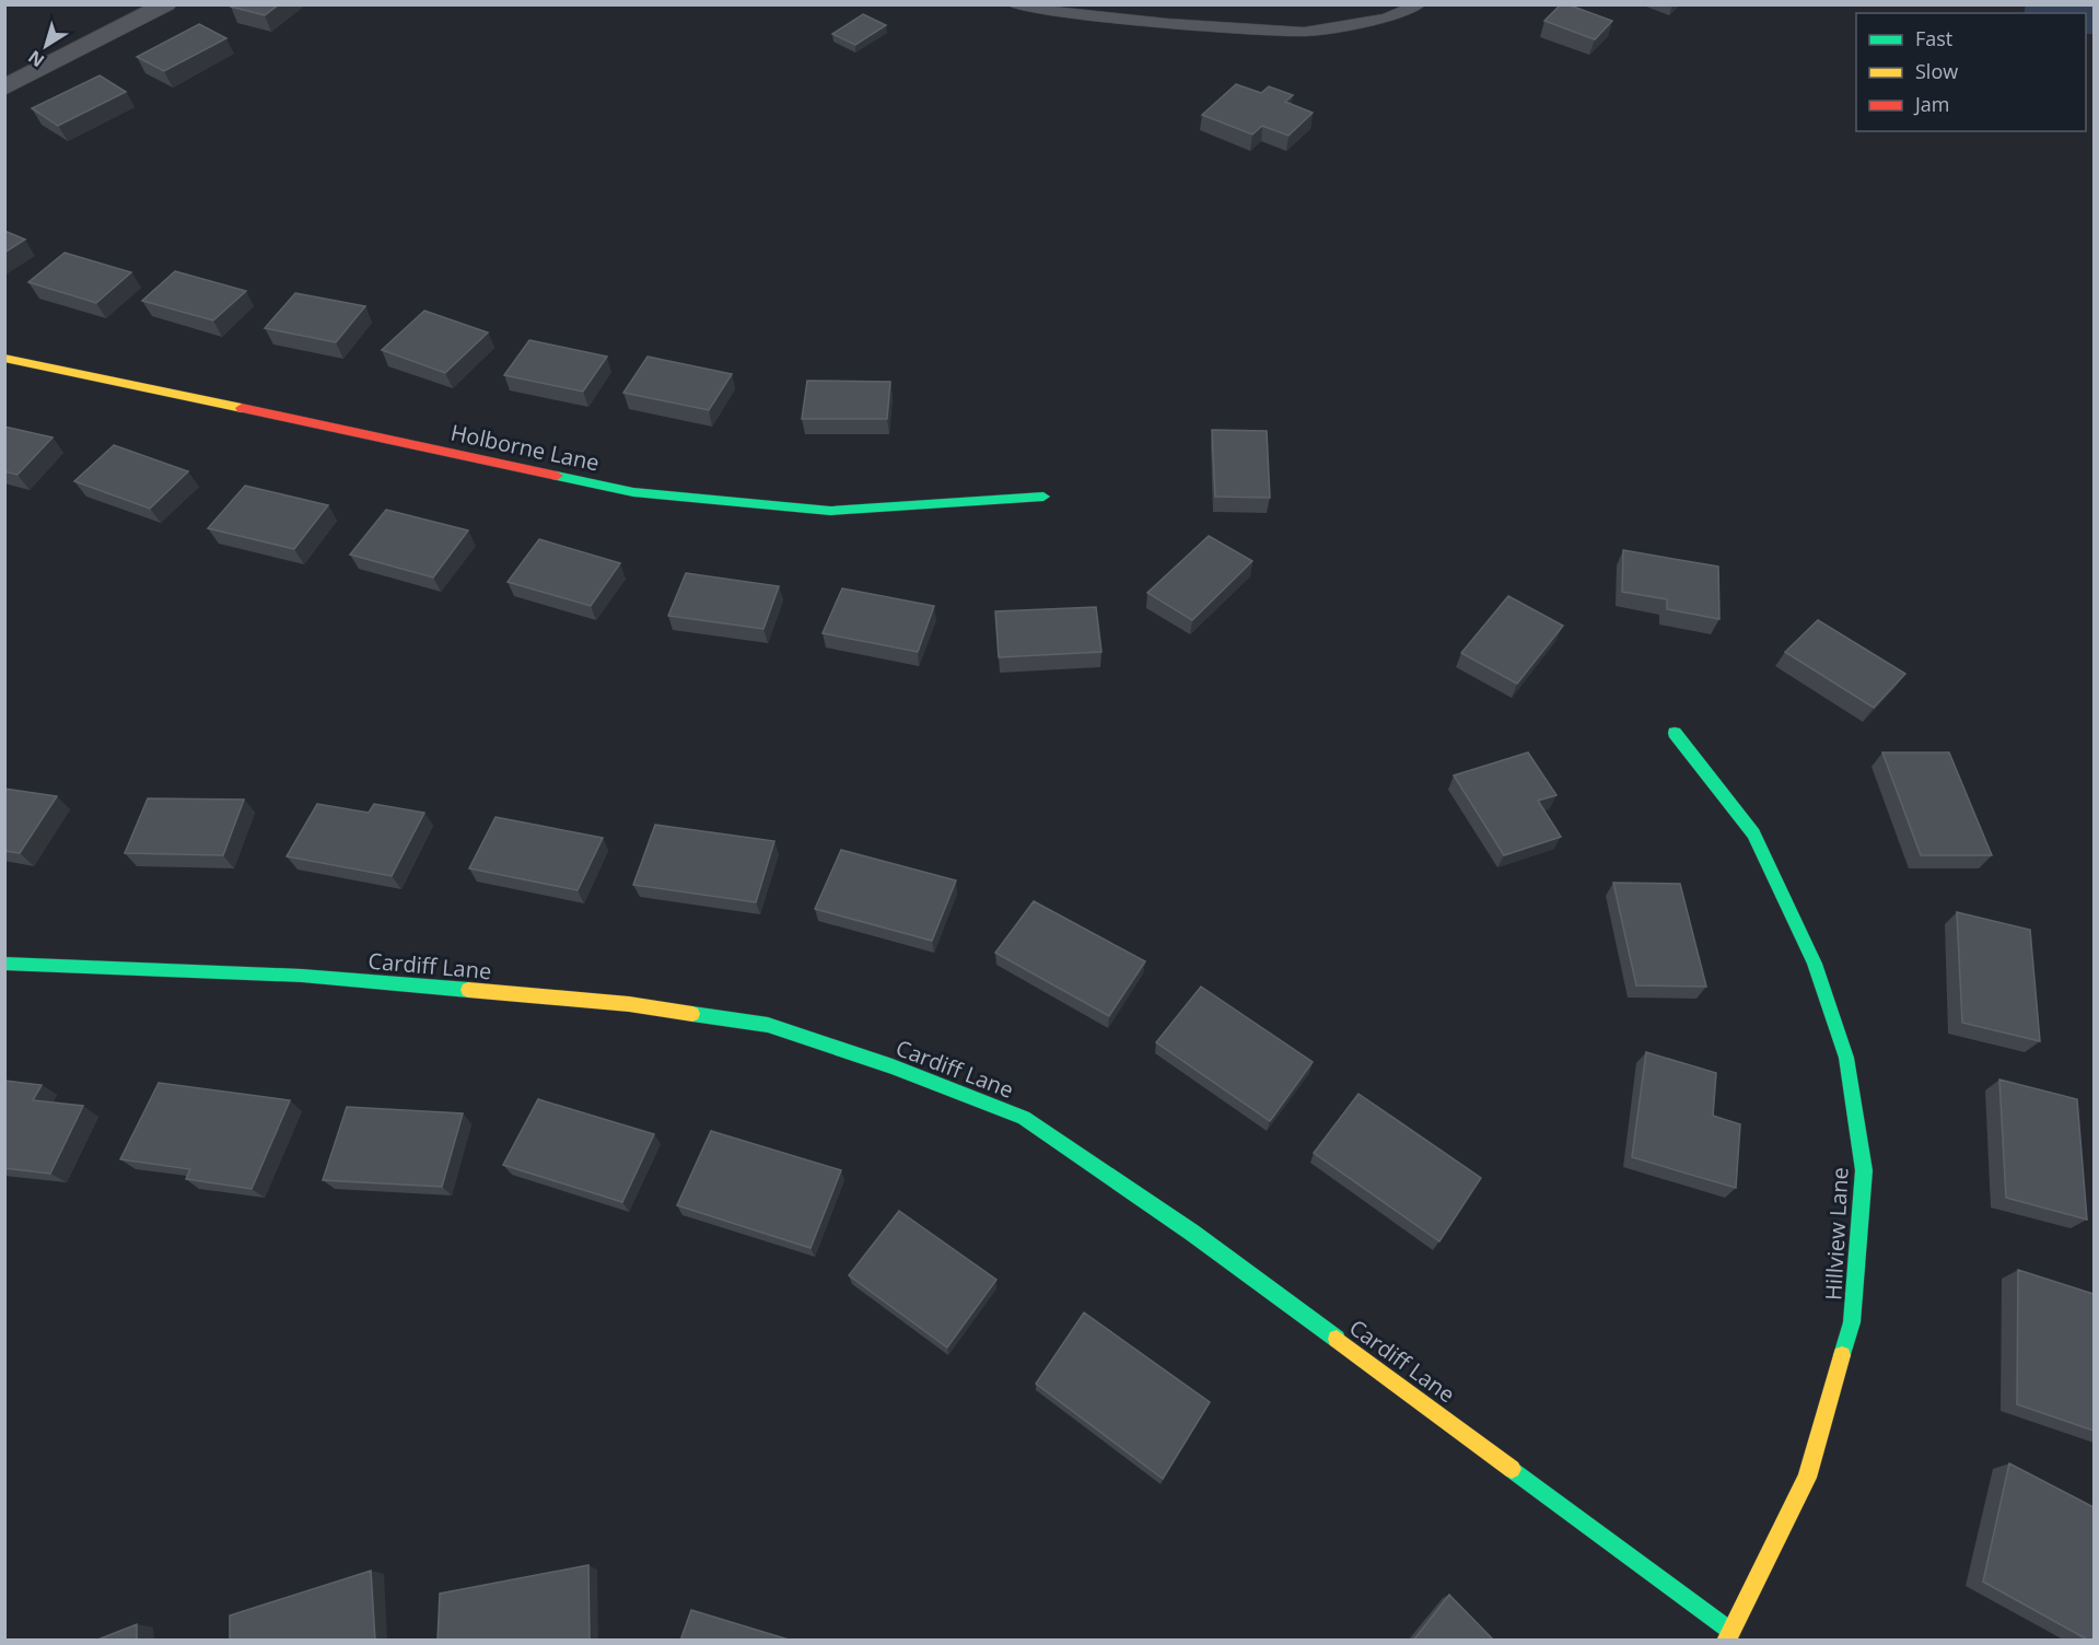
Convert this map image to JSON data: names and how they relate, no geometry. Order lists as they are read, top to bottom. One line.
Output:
{"streets":{"street":["Holborne Lane","Cardiff Lane","Hillview Lane"]},"crossings":[["Cardiff Lane","Hillview Lane"]],"legend":["Fast","Slow","Jam"],"north":"bottom left"}
